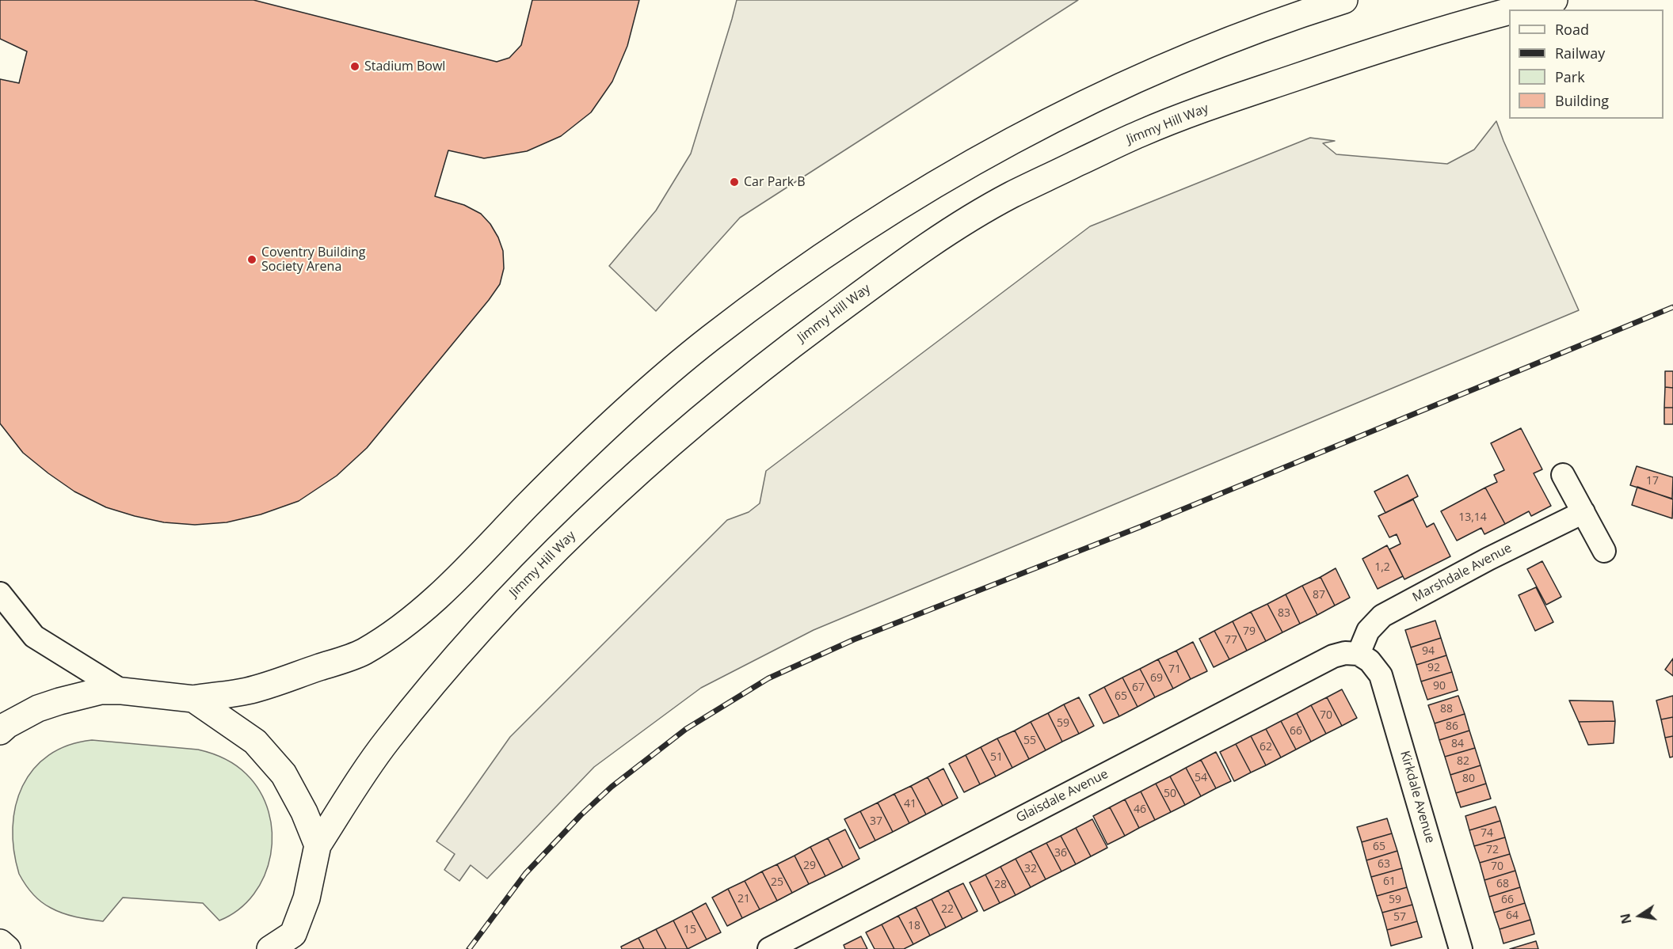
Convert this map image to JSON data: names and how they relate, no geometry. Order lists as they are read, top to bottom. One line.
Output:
{"streets":{"highway":["Jimmy Hill Way"],"street":["Marshdale Avenue","Glaisdale Avenue","Kirkdale Avenue"]},"crossings":[["Marshdale Avenue","Glaisdale Avenue"],["Marshdale Avenue","Kirkdale Avenue"],["Glaisdale Avenue","Kirkdale Avenue"]],"places":["Stadium Bowl","Car Park B","Coventry Building Society Arena"],"house_numbers":["17","13,14","1,2","87","83","79","77","94","92","71","69","90","67","65","88","70","59","86","66","55","84","62","51","82","54","80","50","41","46","37","74","65","72","36","63","29","70","32","61","25","68","28","21","59","66","22","64","57","18","15"],"legend":["Road","Railway","Park","Building"],"north":"left"}
